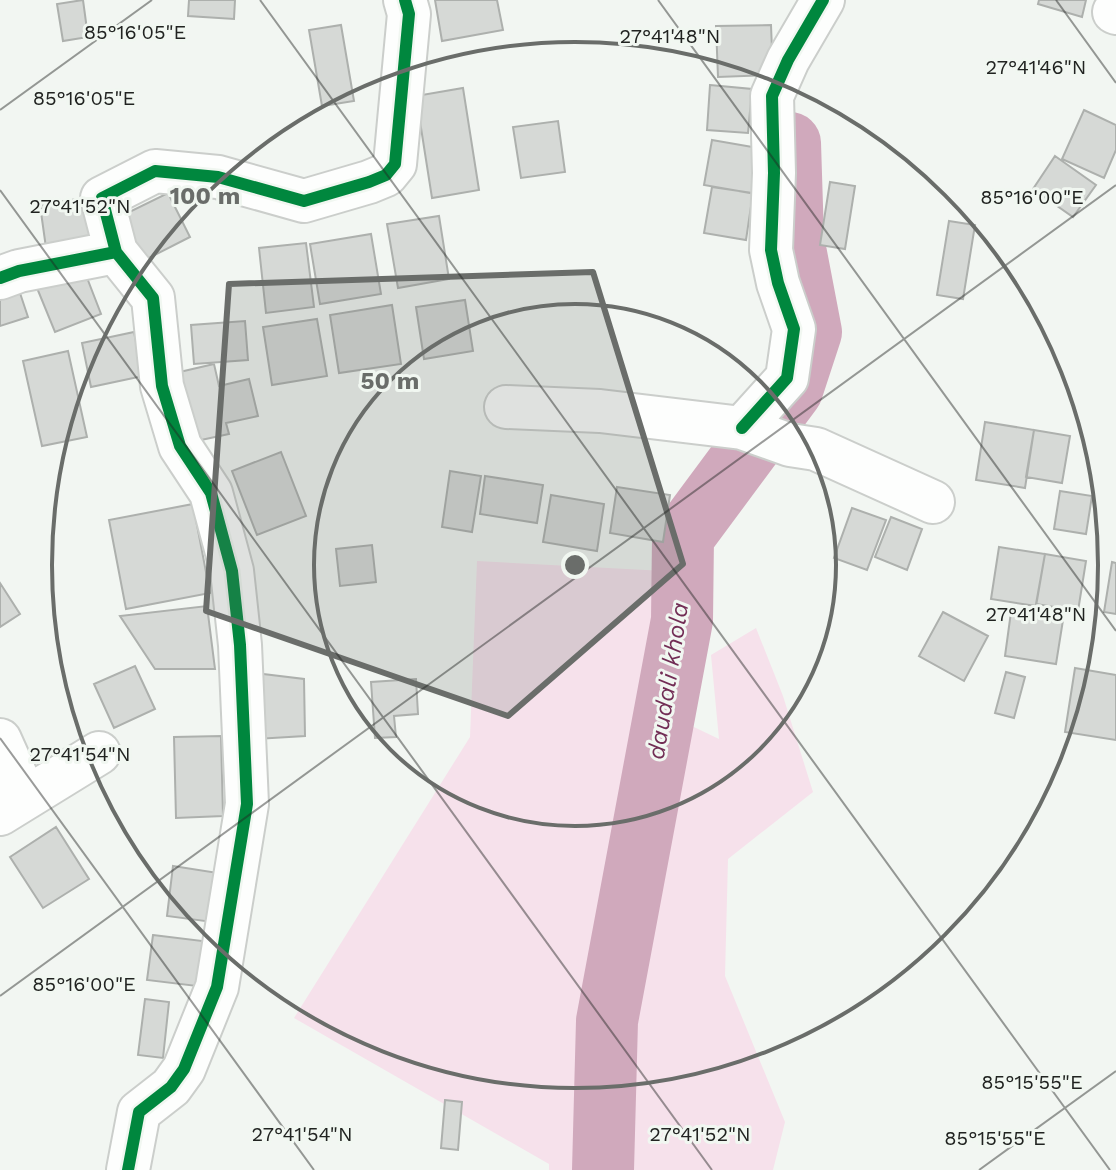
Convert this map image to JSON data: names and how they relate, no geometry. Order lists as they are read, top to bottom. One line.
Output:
{"water":["daudali khola"],"coordinates":["85°16'05\"E","27°41'48\"N","27°41'46\"N","85°16'00\"E","27°41'52\"N","27°41'54\"N","85°15'55\"E"],"rings":["100 m","50 m"]}
